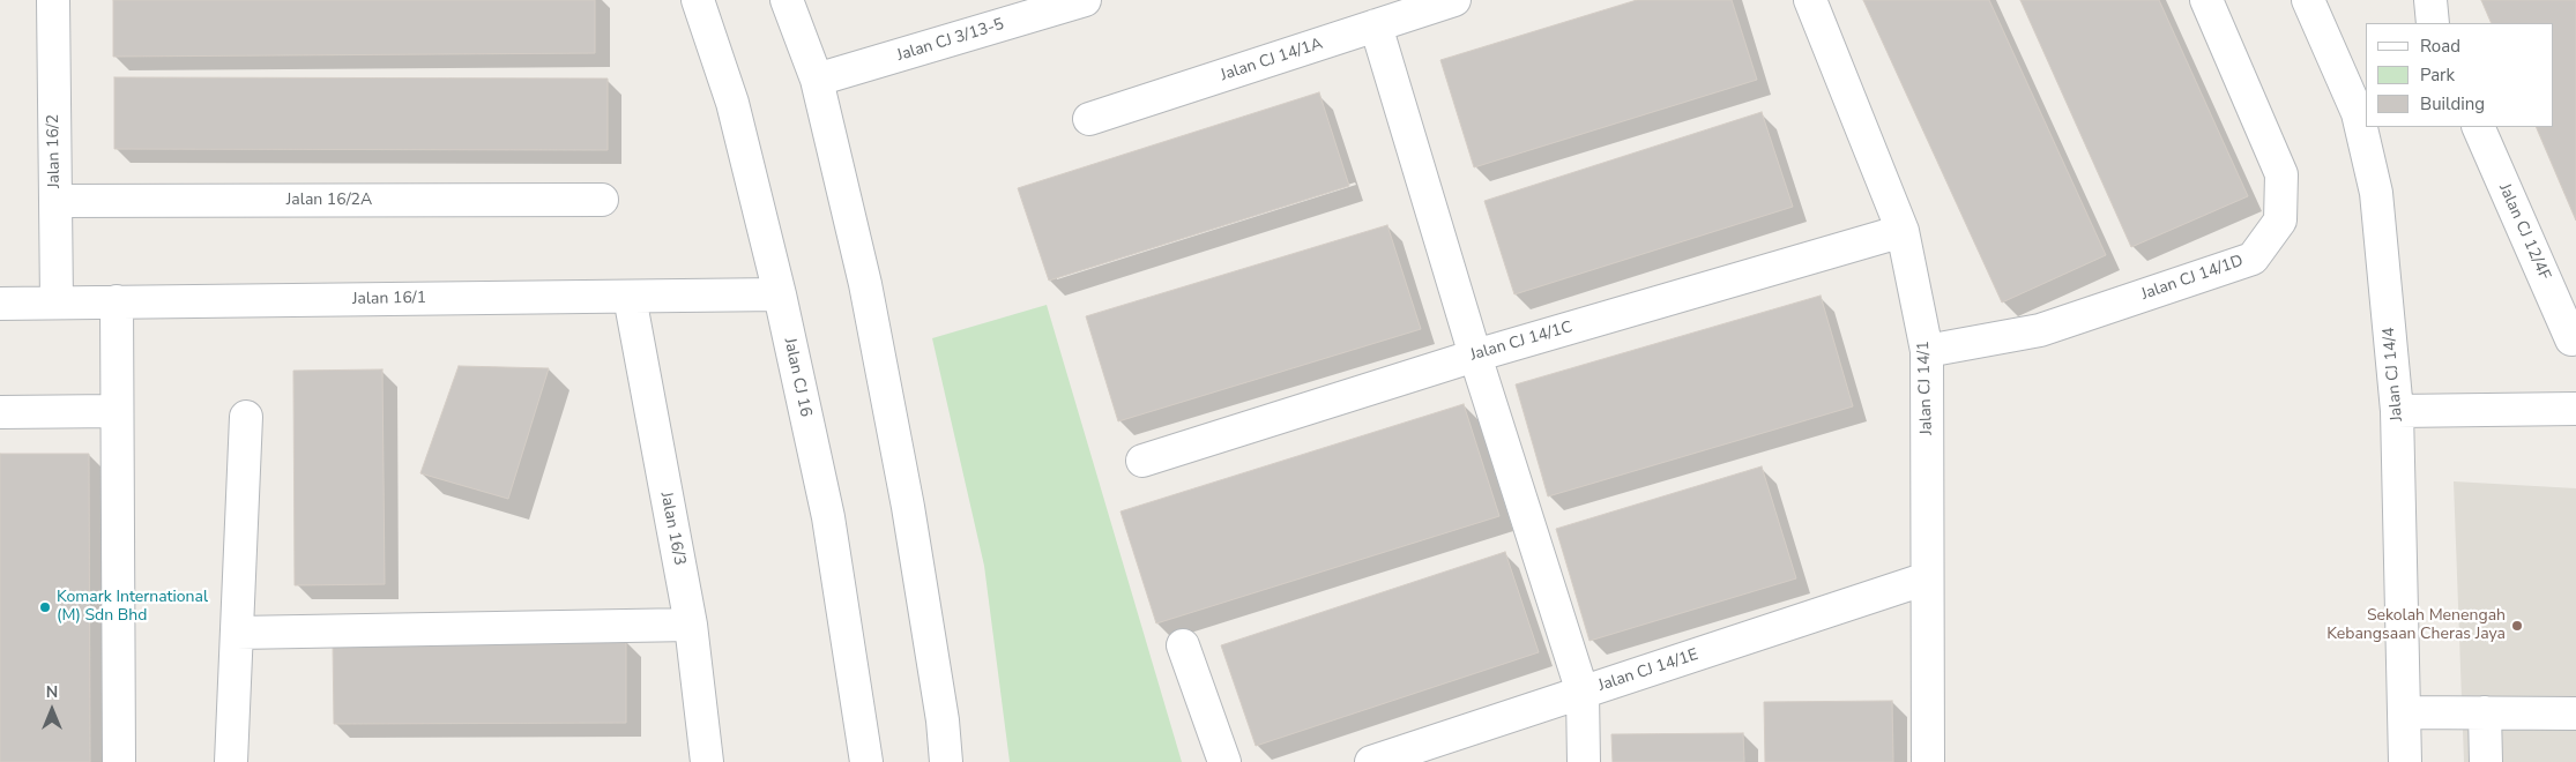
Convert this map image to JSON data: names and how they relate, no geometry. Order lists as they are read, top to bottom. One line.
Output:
{"streets":{"street":["Jalan CJ 3/13-5","Jalan CJ 14/1A","Jalan 16/2","Jalan 16/2A","Jalan CJ 12/4F","Jalan CJ 14/1D","Jalan 16/1","Jalan CJ 14/1C","Jalan CJ 14/4","Jalan CJ 16","Jalan CJ 14/1","Jalan 16/3","Jalan CJ 14/1E"]},"crossings":[["Jalan 16/2","Jalan 16/2A"],["Jalan 16/2","Jalan 16/1"],["Jalan CJ 14/1D","Jalan CJ 14/1"],["Jalan 16/1","Jalan CJ 16"],["Jalan 16/1","Jalan 16/3"],["Jalan CJ 14/1C","Jalan CJ 14/1"],["Jalan CJ 14/1","Jalan CJ 14/1E"]],"places":["Komark International (M) Sdn Bhd","Sekolah Menengah Kebangsaan Cheras Jaya"],"legend":["Road","Park","Building"],"north":"top"}
